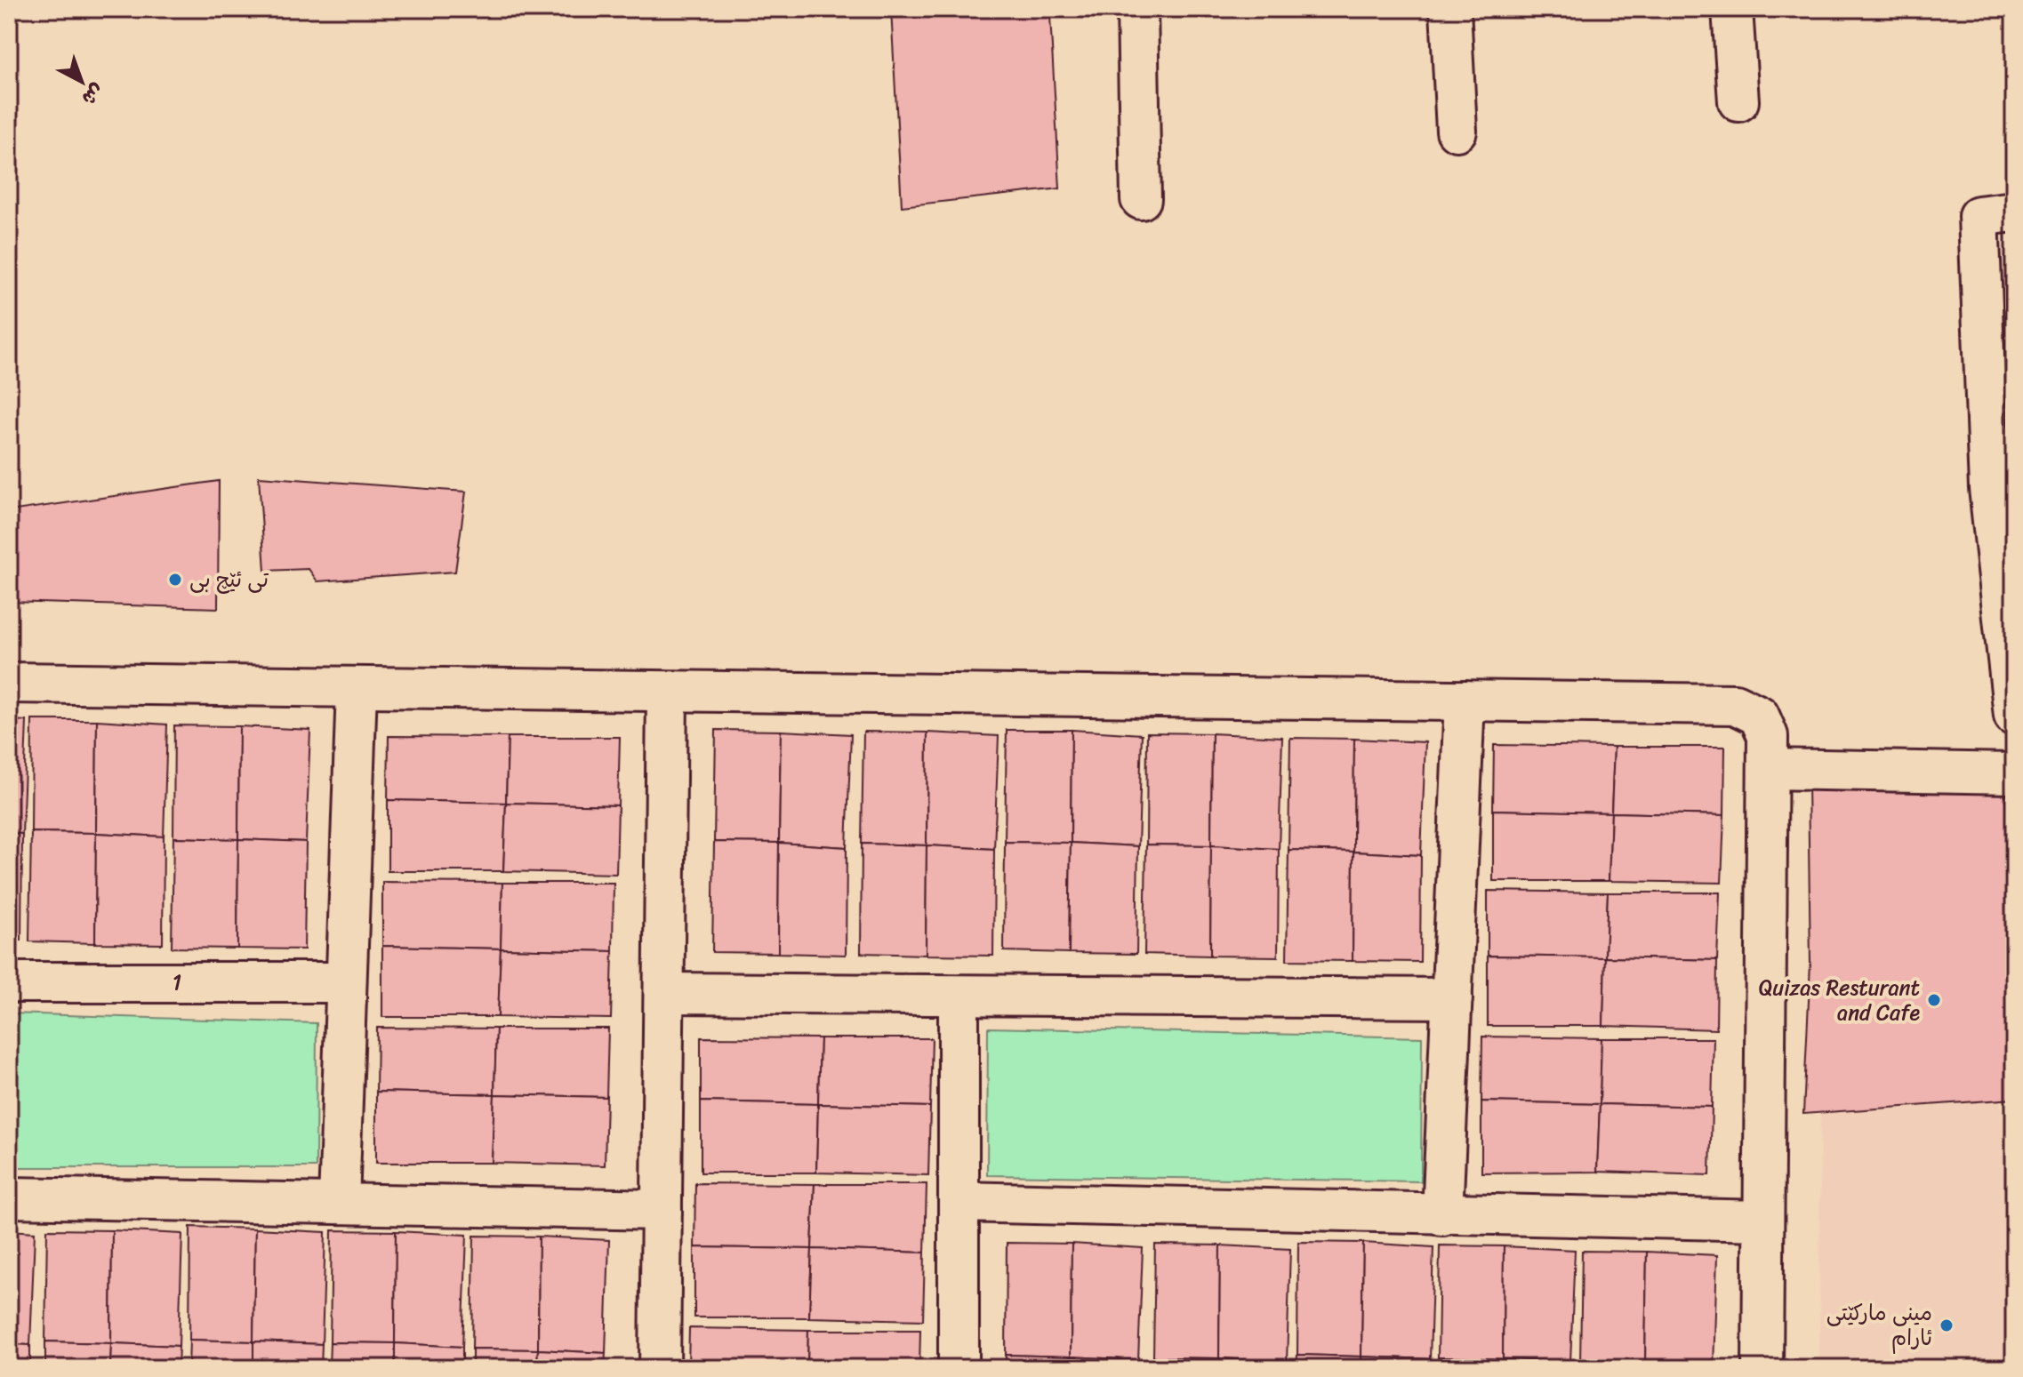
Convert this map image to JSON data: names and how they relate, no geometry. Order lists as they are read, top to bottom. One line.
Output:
{"streets":{"street":["1"]},"places":["تی ئێچ بی","Quizas Resturant and Cafe","مينی ماركێتی ئارام"],"north":"bottom right"}
